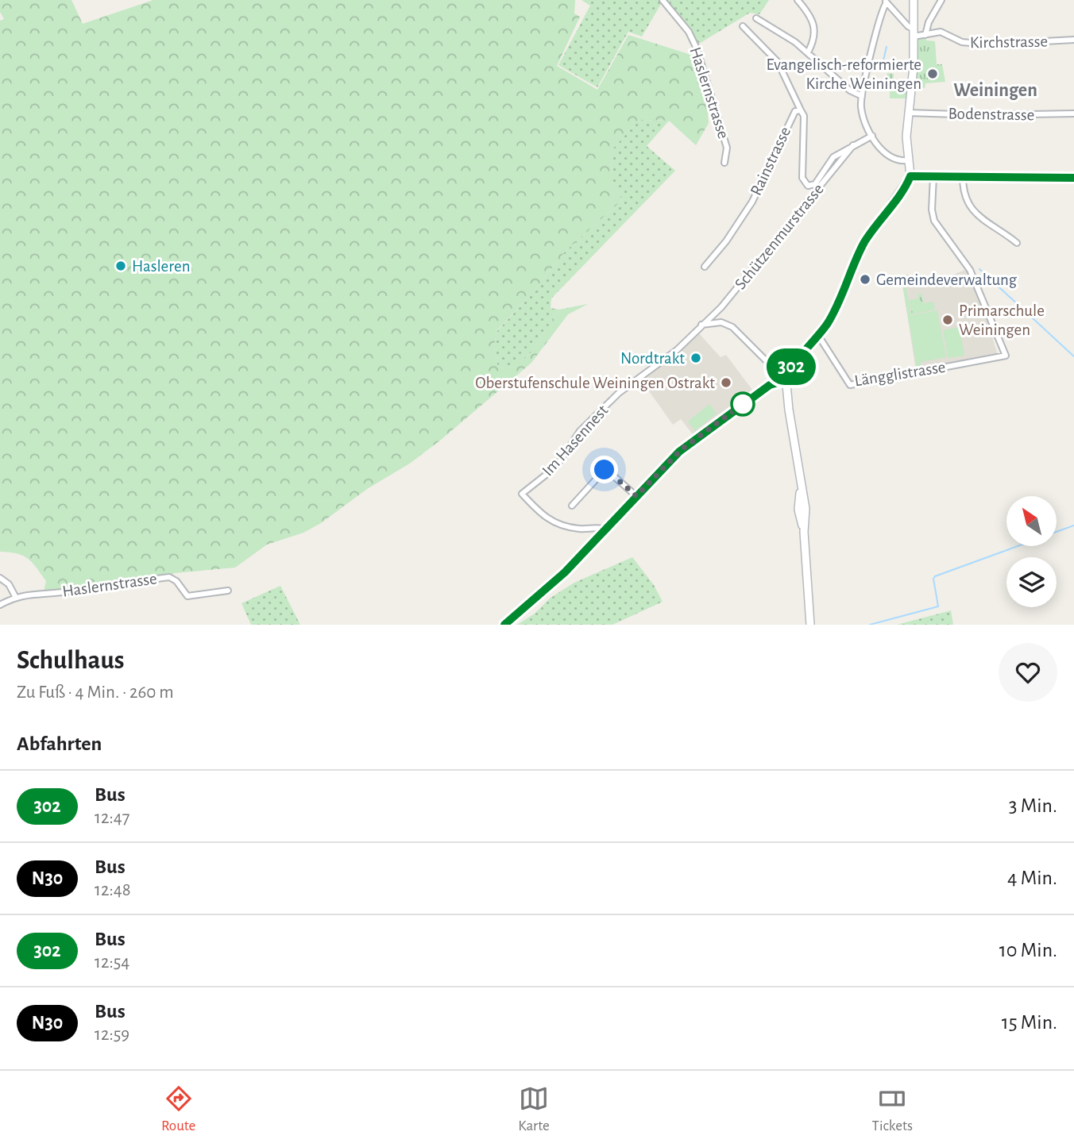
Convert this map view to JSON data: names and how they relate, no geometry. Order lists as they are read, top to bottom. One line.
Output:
{"streets":{"street":["Kirchstrasse","Haslernstrasse","Bodenstrasse","Rainstrasse","Schützenmurstrasse","Längglistrasse","Im Hasennest"]},"crossings":[["Rainstrasse","Schützenmurstrasse"],["Schützenmurstrasse","Im Hasennest"]],"districts":["Weiningen"],"places":["Evangelisch-reformierte Kirche Weiningen","Hasleren","Gemeindeverwaltung","Primarschule Weiningen","Nordtrakt","Oberstufenschule Weiningen Ostrakt"],"lines":["bus line 302"],"north":"top left","page":{"on_map":"302","heading":[["Schulhaus","Zu Fuß · 4 Min. · 260 m"],"Abfahrten"],"list":[{"mark":"302","name":"Bus","note":"12:47","value":"3 Min."},{"mark":"N30","name":"Bus","note":"12:48","value":"4 Min."},{"mark":"302","name":"Bus","note":"12:54","value":"10 Min."},{"mark":"N30","name":"Bus","note":"12:59","value":"15 Min."}],"tabs":["Route","Karte","Tickets"]}}
